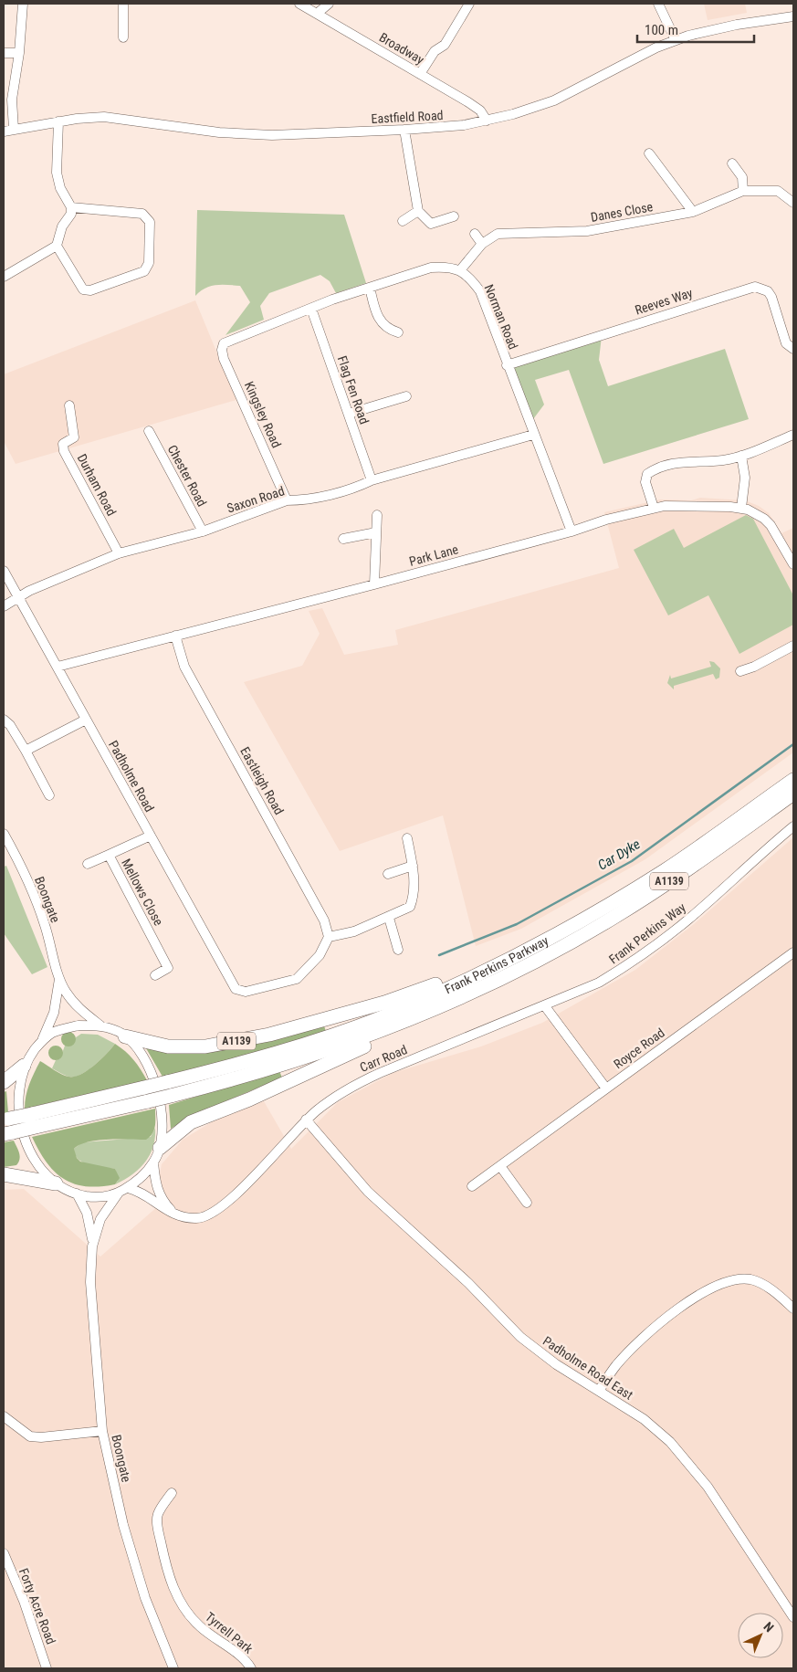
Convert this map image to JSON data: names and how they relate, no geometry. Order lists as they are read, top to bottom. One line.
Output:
{"streets":{"highway":["A1139","Frank Perkins Parkway"],"street":["Broadway","Eastfield Road","Danes Close","Reeves Way","Norman Road","Flag Fen Road","Kingsley Road","Chester Road","Durham Road","Saxon Road","Park Lane","Padholme Road","Eastleigh Road","Mellows Close","Boongate","Frank Perkins Way","Royce Road","Carr Road","Padholme Road East","Forty Acre Road","Tyrrell Park"]},"crossings":[["Broadway","Eastfield Road"],["Danes Close","Norman Road"],["Reeves Way","Norman Road"],["Norman Road","Saxon Road"],["Norman Road","Park Lane"],["Flag Fen Road","Kingsley Road"],["Flag Fen Road","Saxon Road"],["Kingsley Road","Saxon Road"],["Chester Road","Saxon Road"],["Durham Road","Saxon Road"],["Saxon Road","Padholme Road"],["Park Lane","Padholme Road"],["Park Lane","Eastleigh Road"],["Padholme Road","Eastleigh Road"],["Padholme Road","Mellows Close"],["A1139","Boongate"],["A1139","Frank Perkins Parkway"],["A1139","Carr Road"],["Boongate","Carr Road"],["Frank Perkins Way","Carr Road"],["Carr Road","Padholme Road East"]],"water":["Car Dyke"],"scale_bar":"100 m","north":"top right"}
